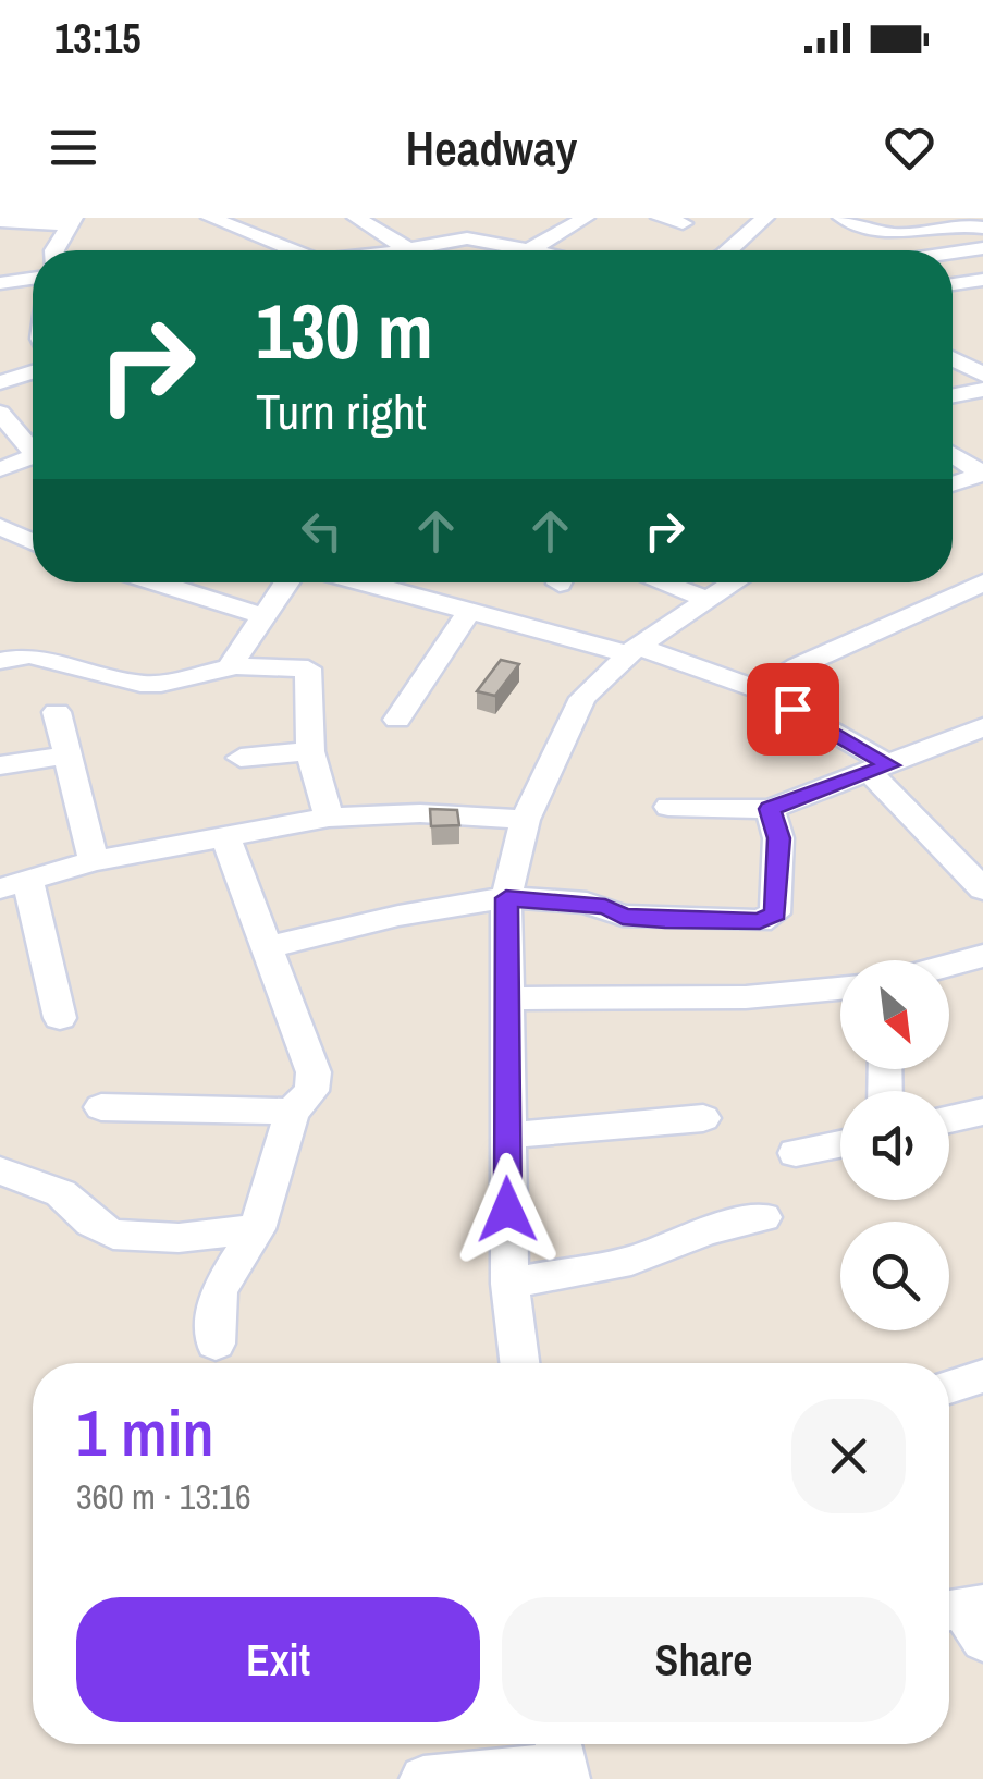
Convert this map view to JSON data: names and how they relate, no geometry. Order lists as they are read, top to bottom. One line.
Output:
{"north":"bottom right","page":{"status":"13:15","header":"Headway","turn":["130 m","Turn right"],"heading":["1 min","360 m · 13:16"],"buttons":["Exit","Share"]}}
